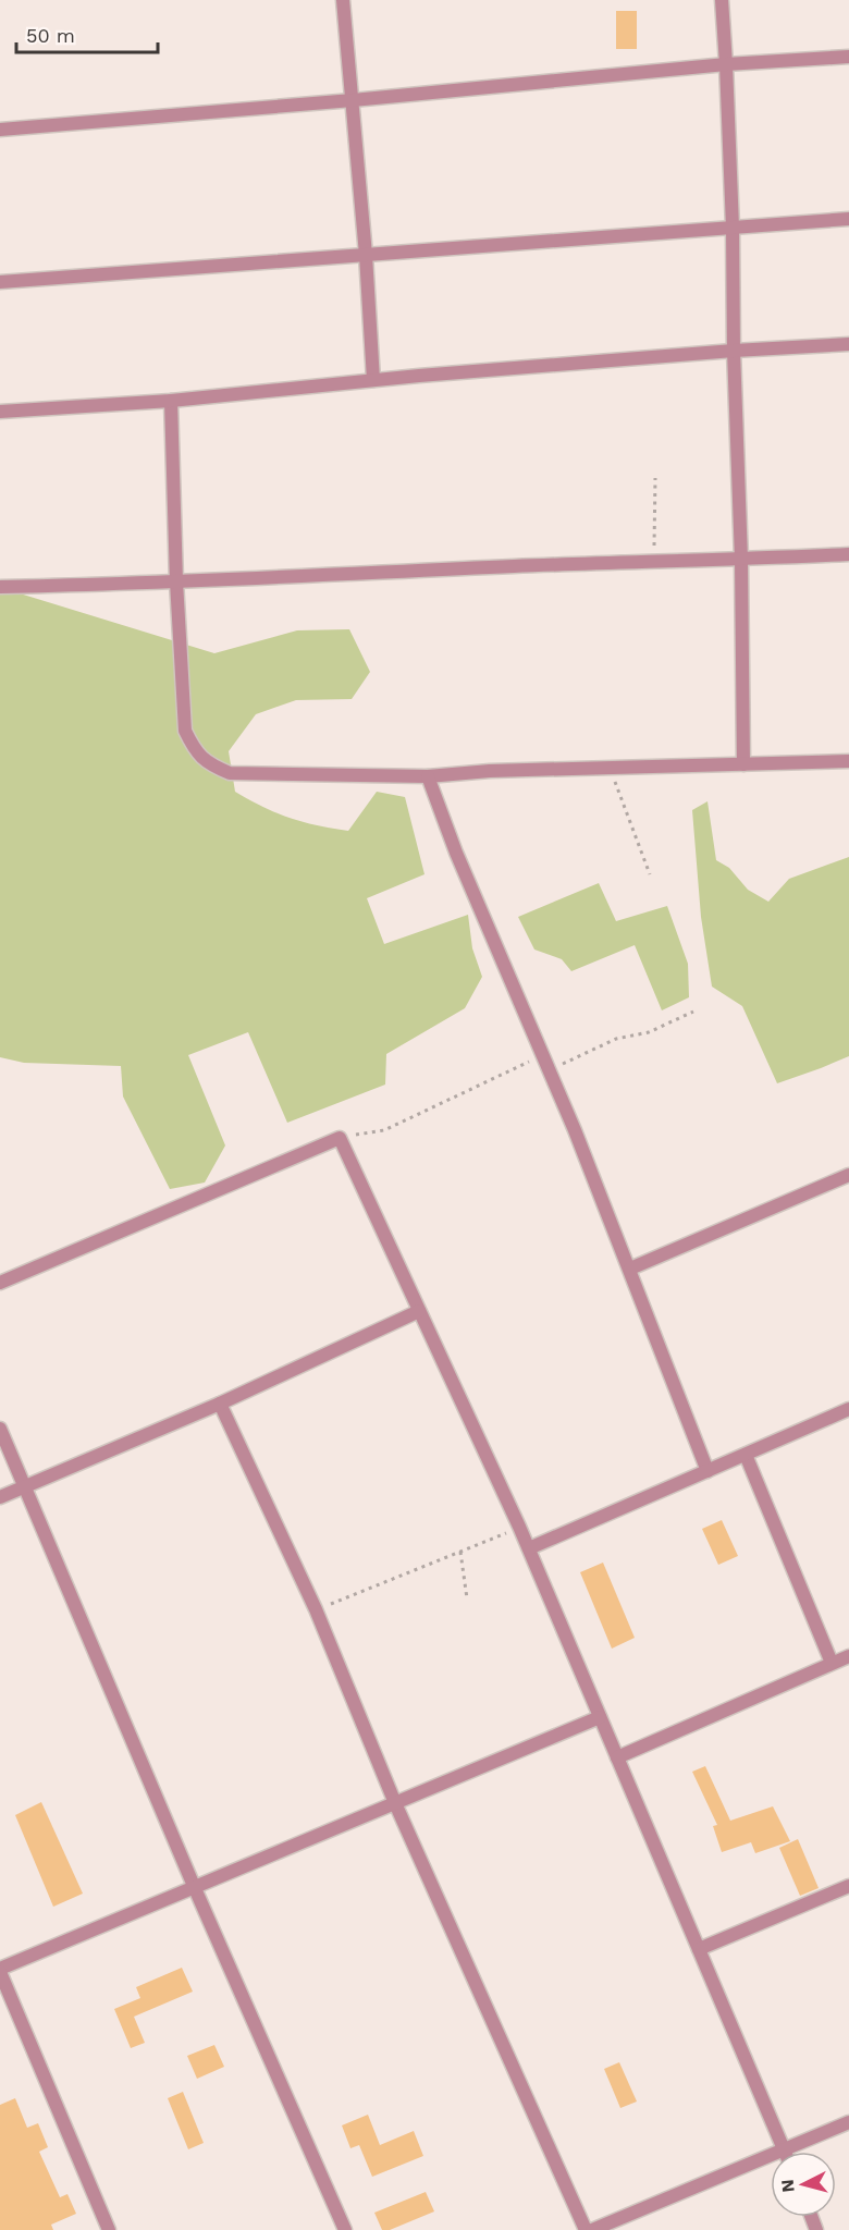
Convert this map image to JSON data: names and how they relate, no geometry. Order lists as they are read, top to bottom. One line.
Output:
{"scale_bar":"50 m","north":"left"}
